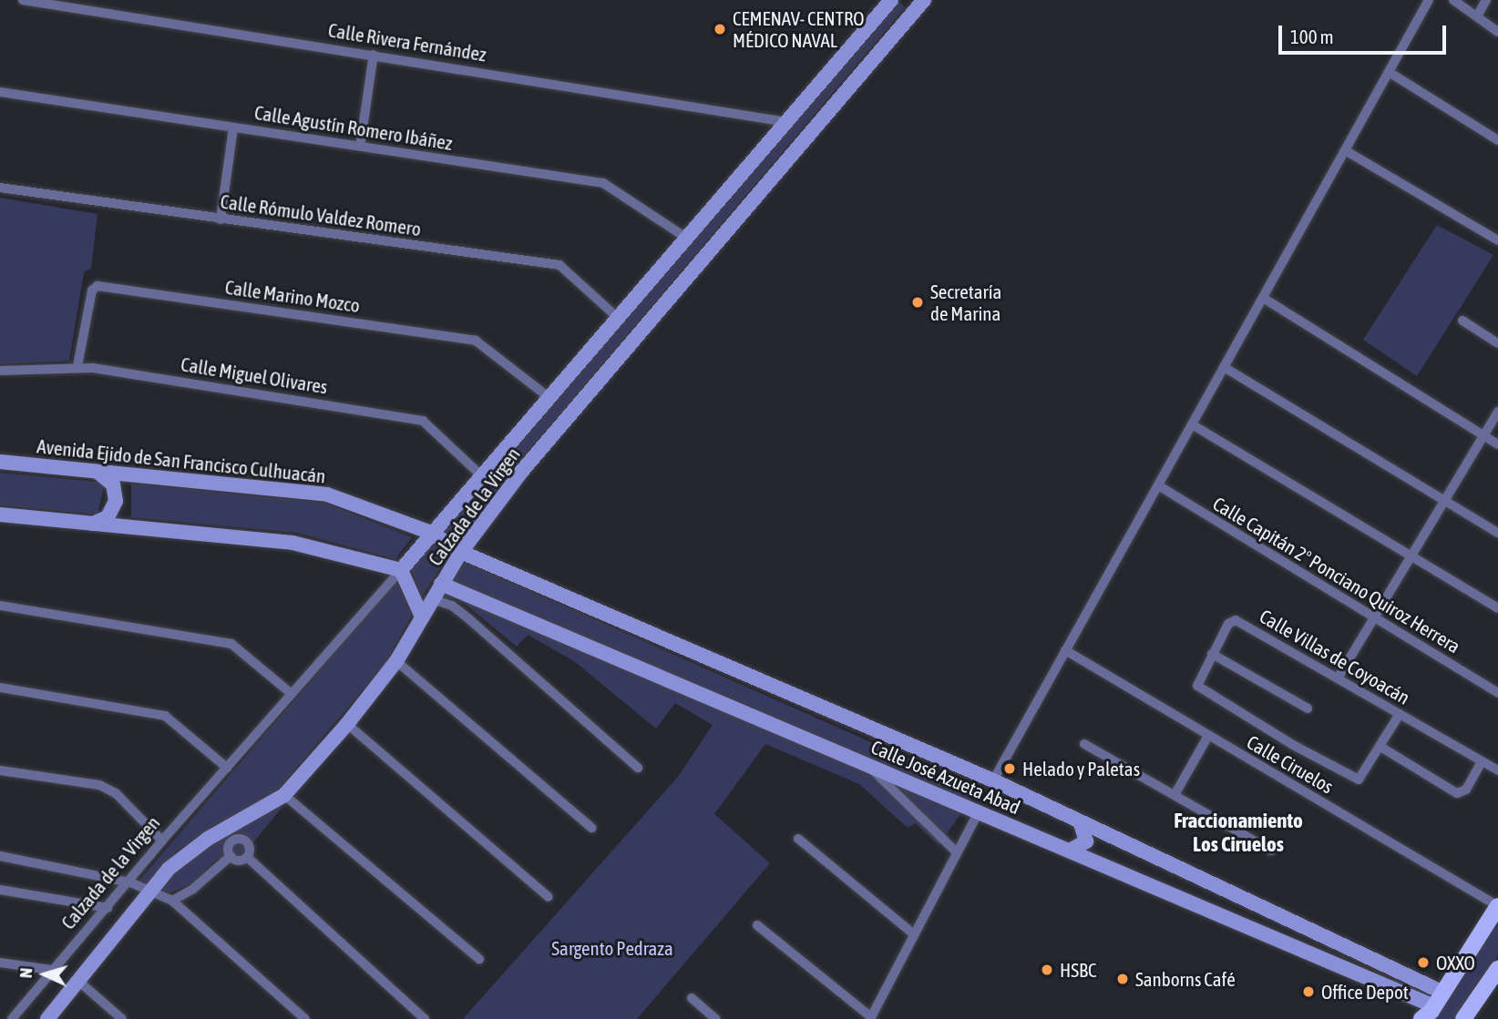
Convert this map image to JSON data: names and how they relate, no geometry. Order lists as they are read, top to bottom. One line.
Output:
{"streets":{"street":["Calle Rivera Fernández","Calle Agustín Romero Ibáñez","Calle Rómulo Valdez Romero","Calle Marino Mozco","Calle Miguel Olivares","Avenida Ejido de San Francisco Culhuacán","Calzada de la Virgen","Calle Capitán 2º Ponciano Quiroz Herrera","Calle Villas de Coyoacán","Calle Ciruelos","Calle José Azueta Abad"]},"crossings":[["Calle Rivera Fernández","Calzada de la Virgen"],["Calle Agustín Romero Ibáñez","Calzada de la Virgen"],["Calle Rómulo Valdez Romero","Calzada de la Virgen"],["Calle Marino Mozco","Calle Miguel Olivares"],["Calle Marino Mozco","Calzada de la Virgen"],["Calle Miguel Olivares","Calzada de la Virgen"],["Avenida Ejido de San Francisco Culhuacán","Calzada de la Virgen"],["Avenida Ejido de San Francisco Culhuacán","Calle José Azueta Abad"],["Calzada de la Virgen","Calle José Azueta Abad"]],"districts":["Fraccionamiento Los Ciruelos"],"parks":["Sargento Pedraza"],"places":["CEMENAV- CENTRO MÉDICO NAVAL","Secretaría de Marina","Helado y Paletas","OXXO","HSBC","Sanborns Café","Office Depot"],"scale_bar":"100 m","north":"left"}
